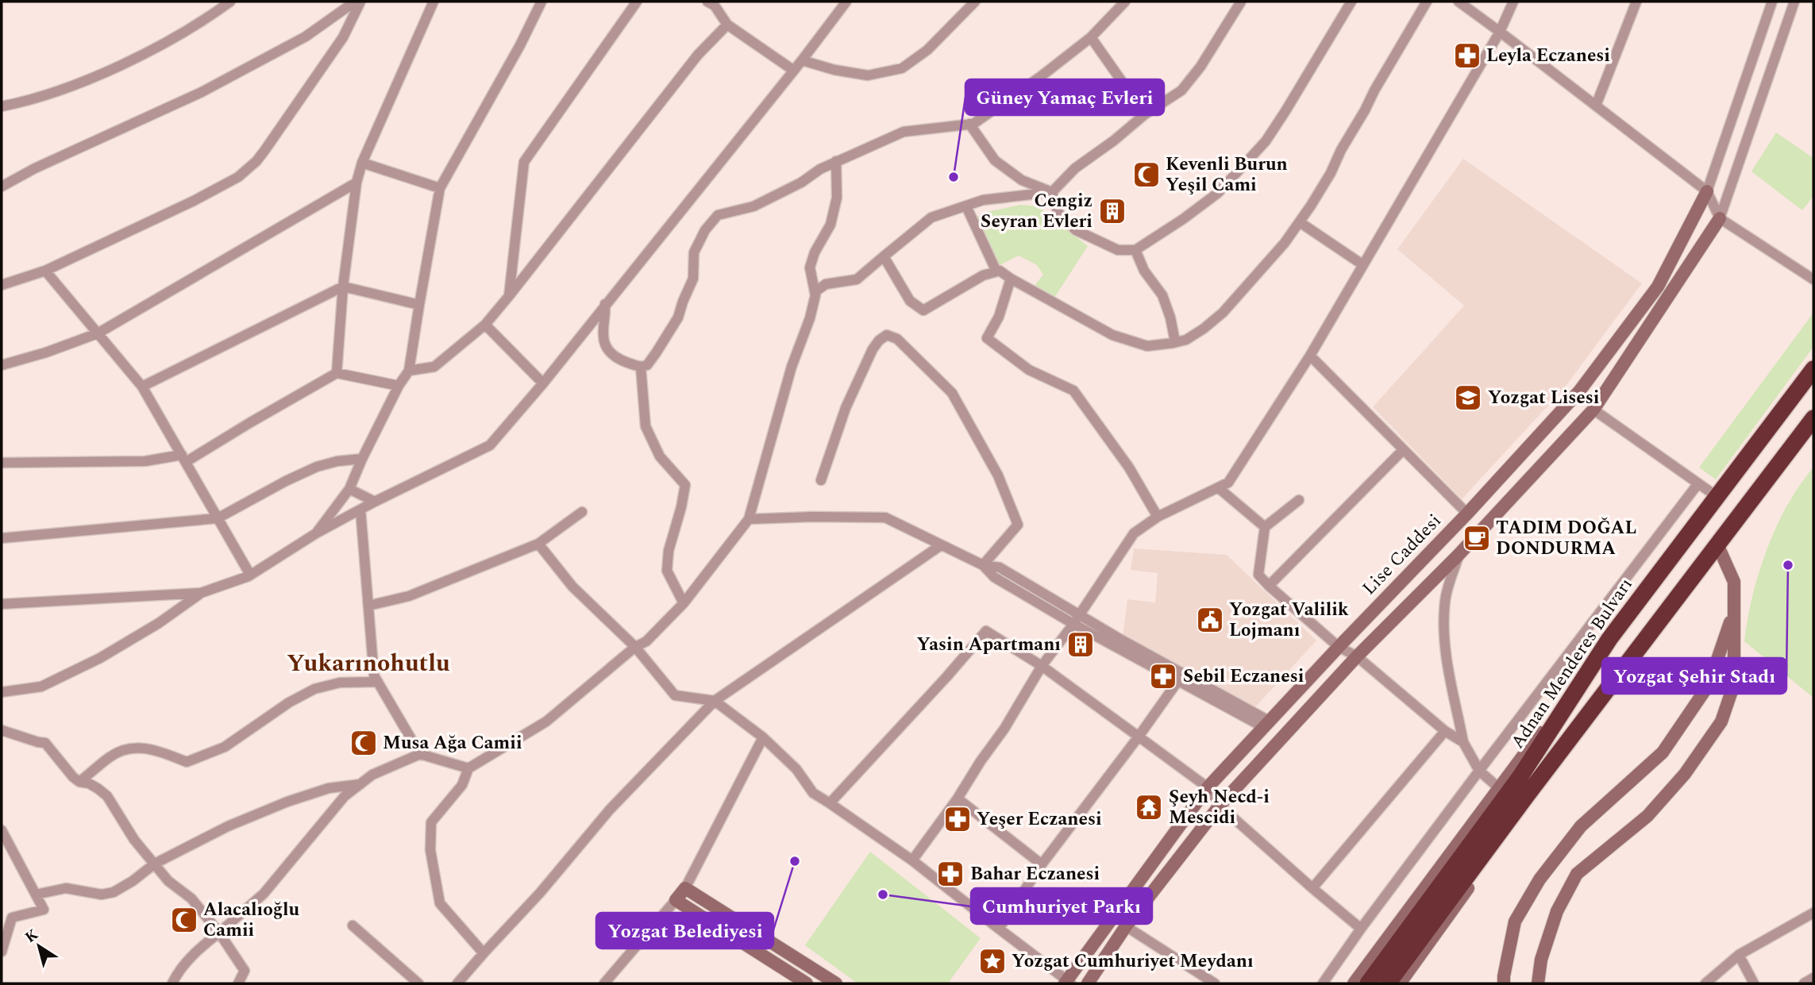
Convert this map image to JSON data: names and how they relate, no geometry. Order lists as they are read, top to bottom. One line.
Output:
{"streets":{"highway":["Adnan Menderes Bulvarı"],"street":["Lise Caddesi"]},"districts":["Yukarınohutlu"],"places":{"pharmacy":["Leyla Eczanesi","Sebil Eczanesi","Yeşer Eczanesi","Bahar Eczanesi"],"mosque":["Kevenli Burun Yeşil Cami","Musa Ağa Camii","Alacalıoğlu Camii"],"other":["Güney Yamaç Evleri","Yozgat Şehir Stadı","Yozgat Belediyesi","Cumhuriyet Parkı"],"building":["Cengiz Seyran Evleri","Yasin Apartmanı"],"school or university":["Yozgat Lisesi"],"cafe":["TADIM DOĞAL DONDURMA"],"public building":["Yozgat Valilik Lojmanı"],"temple":["Şeyh Necd-i Mescidi"],"place":["Yozgat Cumhuriyet Meydanı"]},"north":"top left"}
